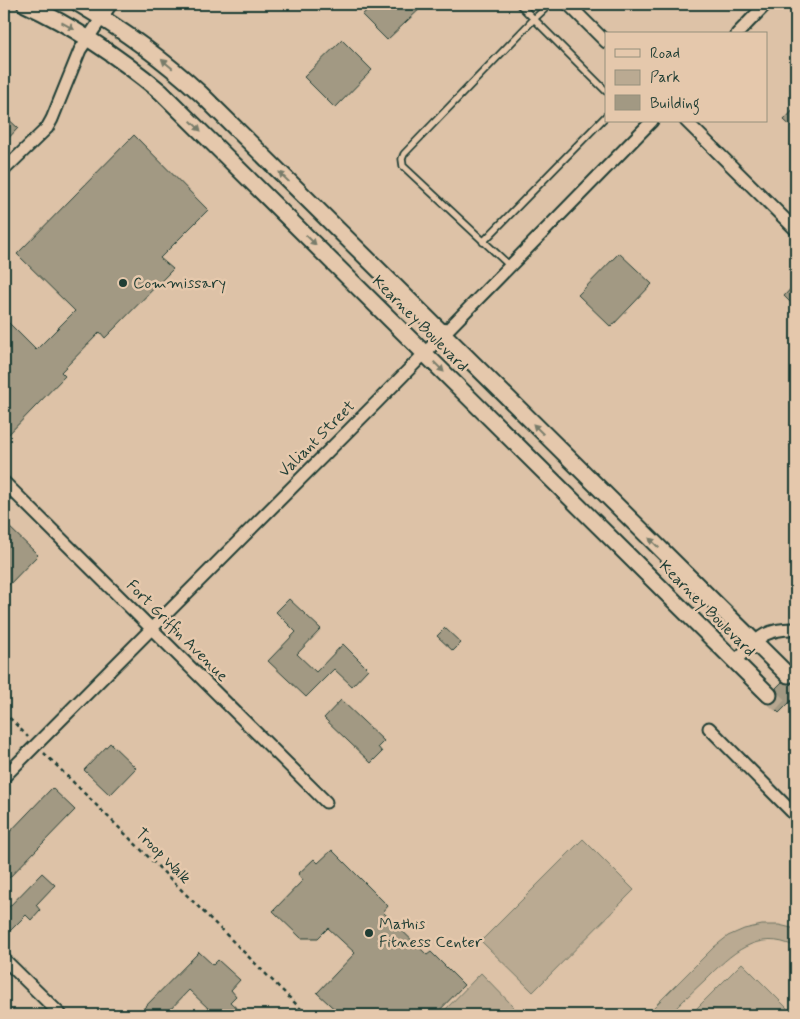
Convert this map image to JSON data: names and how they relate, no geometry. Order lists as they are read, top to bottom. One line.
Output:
{"streets":{"street":["Kearney Boulevard","Valiant Street","Fort Griffin Avenue"],"path":["Troop Walk"]},"crossings":[["Kearney Boulevard","Valiant Street"],["Valiant Street","Fort Griffin Avenue"],["Valiant Street","Troop Walk"]],"places":["Commissary","Mathis Fitness Center"],"legend":["Road","Park","Building"]}
